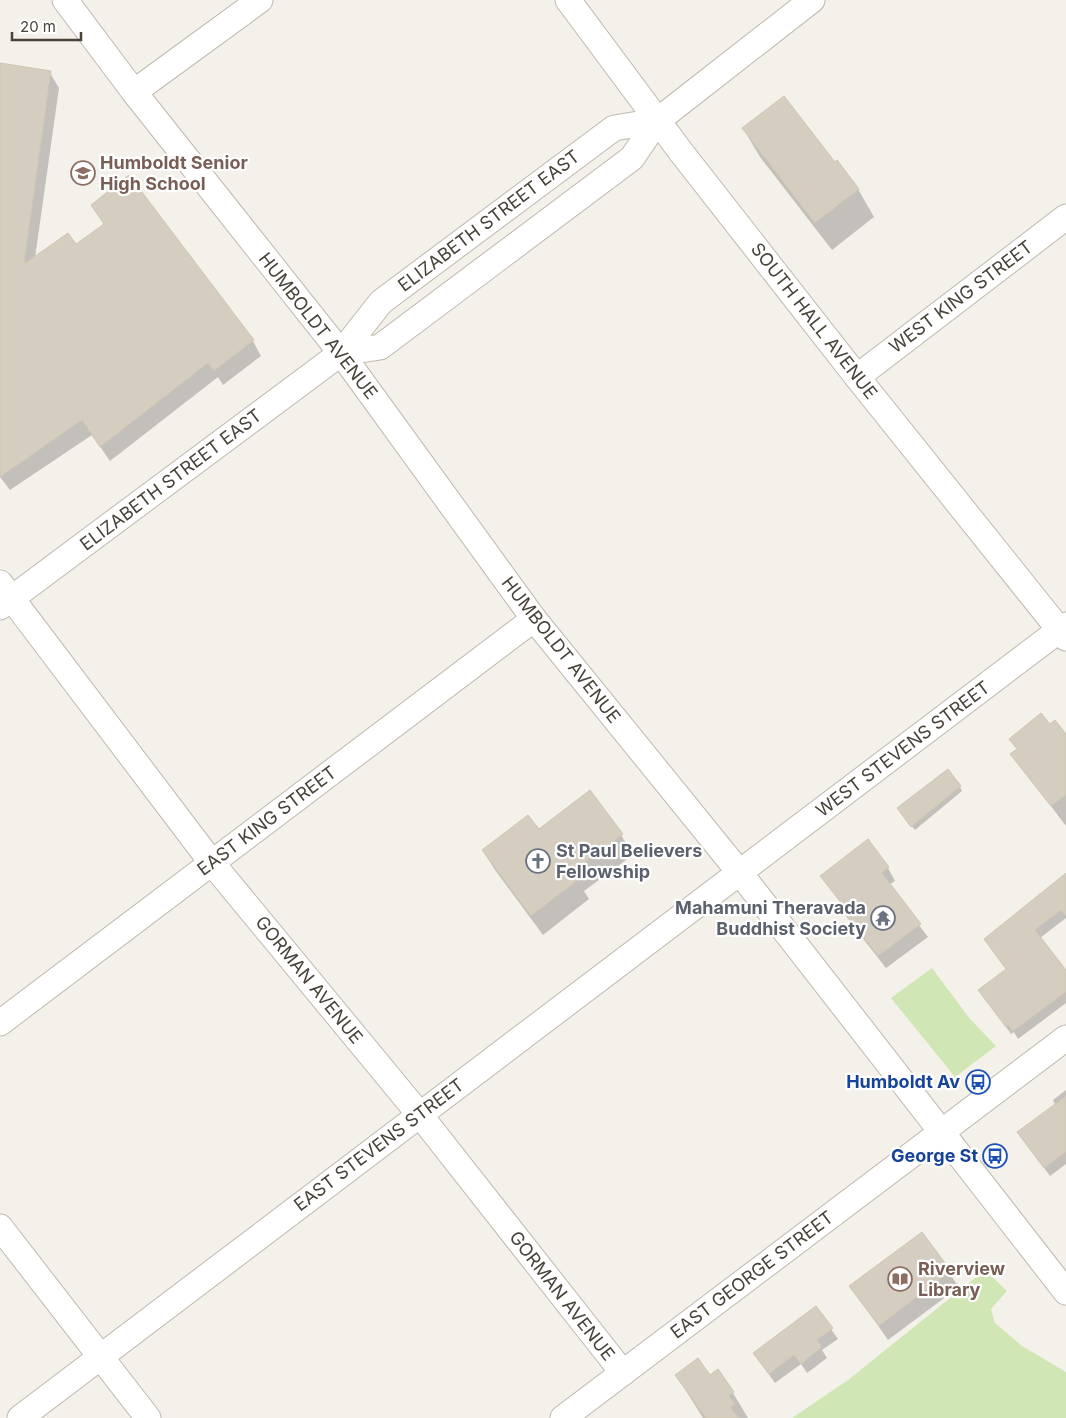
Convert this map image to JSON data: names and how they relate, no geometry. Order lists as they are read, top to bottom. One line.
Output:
{"streets":{"street":["ELIZABETH STREET EAST","WEST KING STREET","SOUTH HALL AVENUE","HUMBOLDT AVENUE","WEST STEVENS STREET","EAST KING STREET","GORMAN AVENUE","EAST STEVENS STREET","EAST GEORGE STREET"]},"crossings":[["ELIZABETH STREET EAST","SOUTH HALL AVENUE"],["ELIZABETH STREET EAST","HUMBOLDT AVENUE"],["ELIZABETH STREET EAST","GORMAN AVENUE"],["WEST KING STREET","SOUTH HALL AVENUE"],["SOUTH HALL AVENUE","WEST STEVENS STREET"],["HUMBOLDT AVENUE","WEST STEVENS STREET"],["HUMBOLDT AVENUE","EAST KING STREET"],["HUMBOLDT AVENUE","EAST STEVENS STREET"],["HUMBOLDT AVENUE","EAST GEORGE STREET"],["WEST STEVENS STREET","EAST STEVENS STREET"],["EAST KING STREET","GORMAN AVENUE"],["GORMAN AVENUE","EAST STEVENS STREET"],["GORMAN AVENUE","EAST GEORGE STREET"]],"places":{"school or university":["Humboldt Senior High School"],"church":["St Paul Believers Fellowship"],"temple":["Mahamuni Theravada Buddhist Society"],"bus stop":["Humboldt Av","George St"],"library":["Riverview Library"]},"scale_bar":"20 m"}
